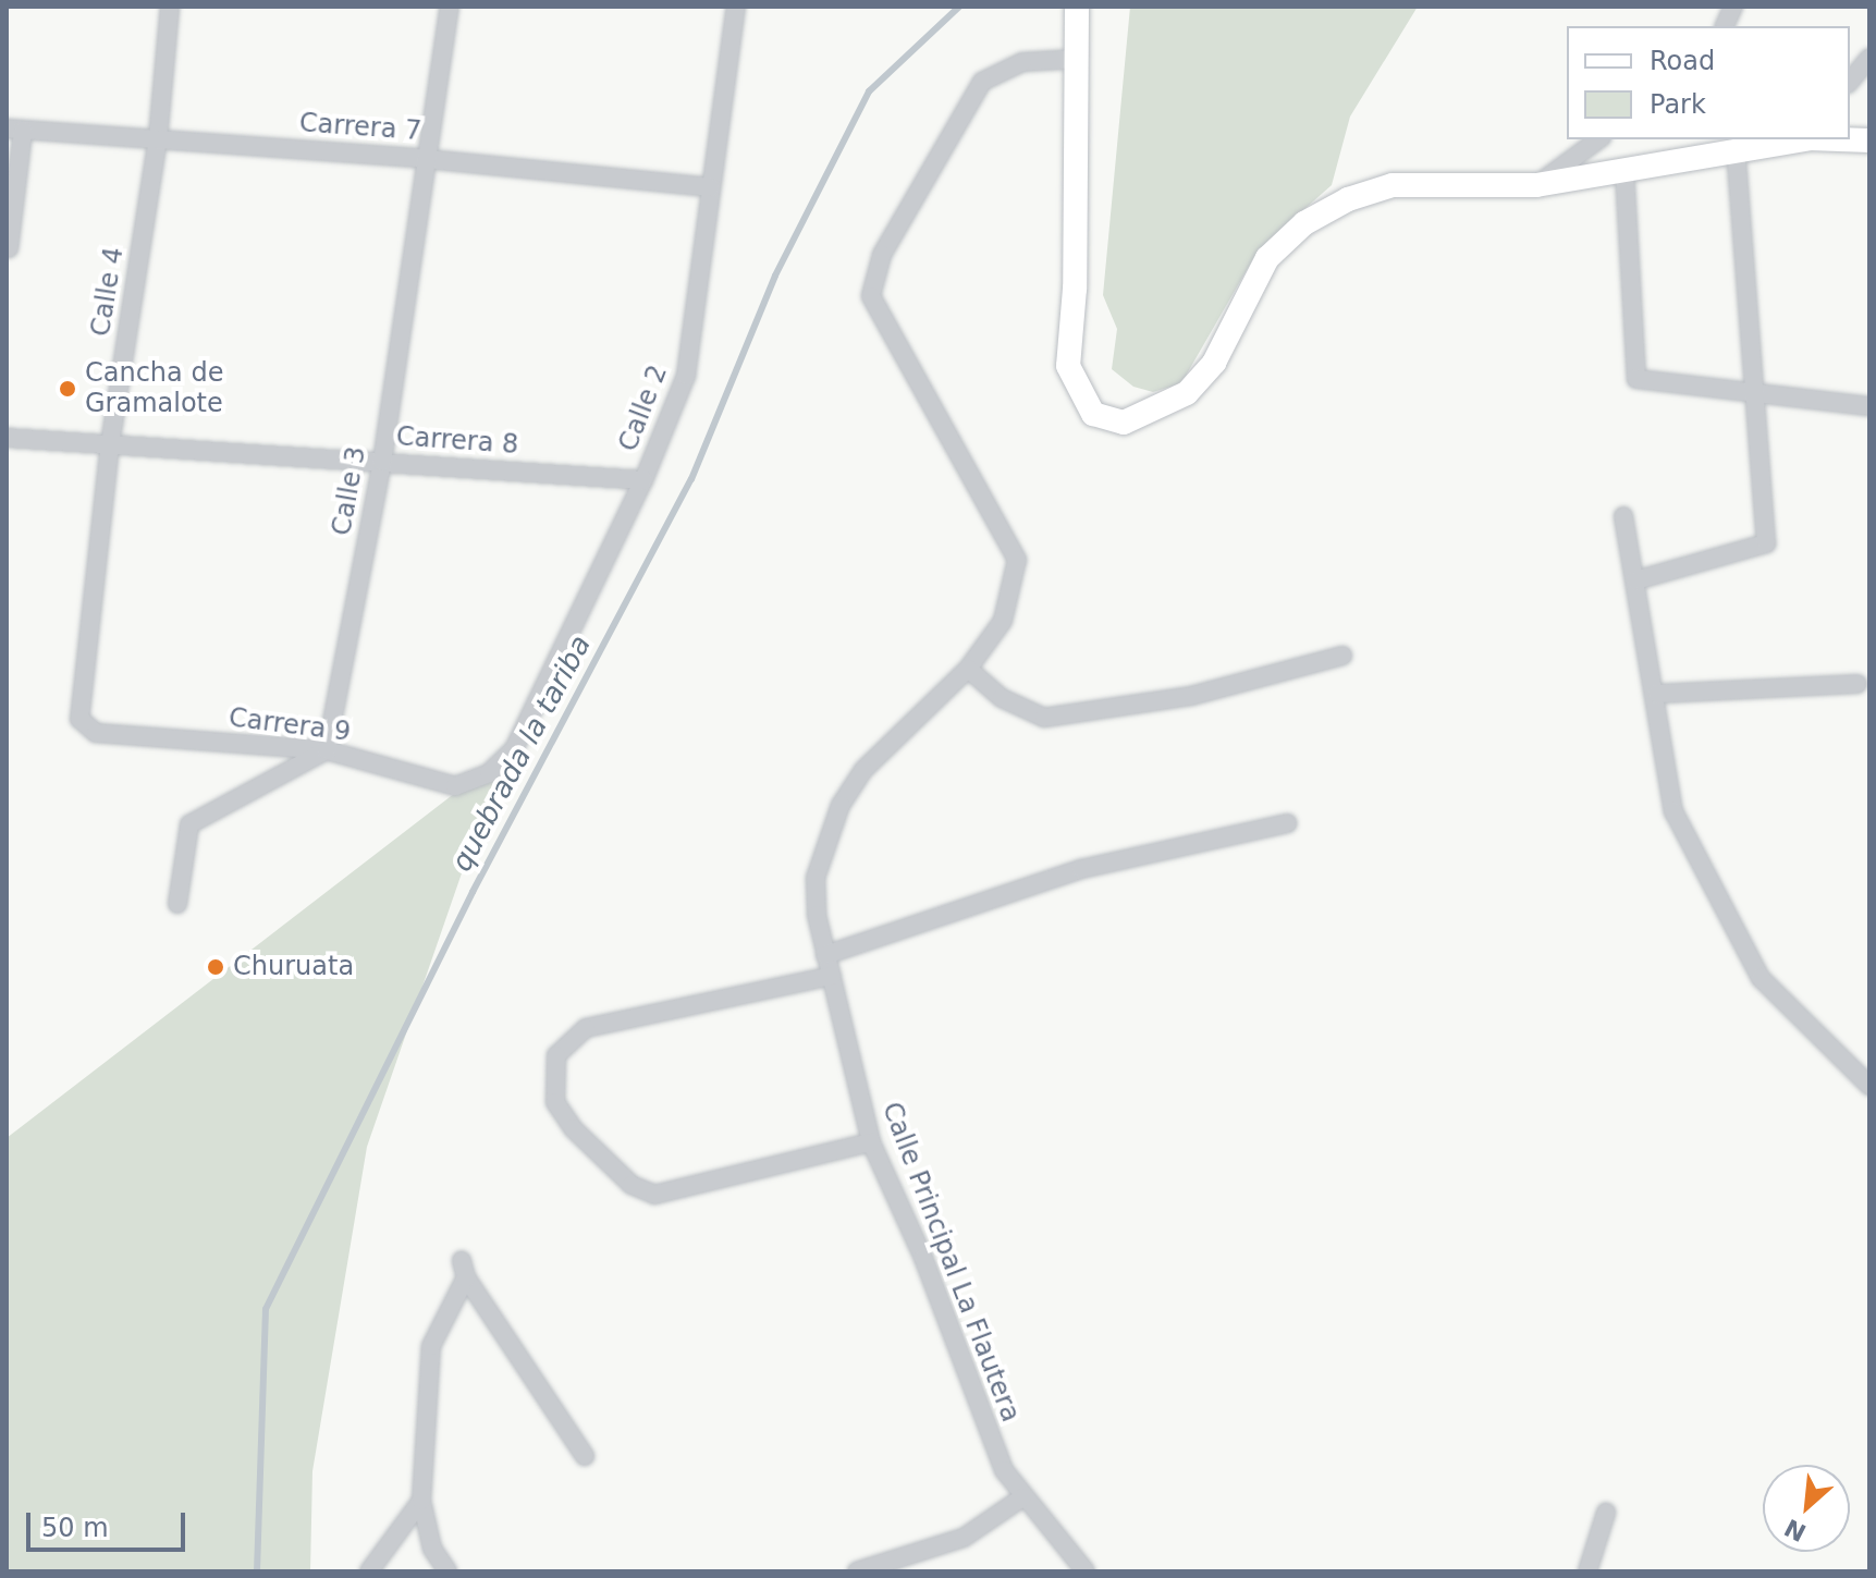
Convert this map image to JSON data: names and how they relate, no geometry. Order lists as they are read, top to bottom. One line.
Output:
{"streets":{"street":["Carrera 7","Calle 4","Calle 2","Carrera 8","Calle 3","Carrera 9","Calle Principal La Flautera"]},"crossings":[["Carrera 7","Calle 4"],["Carrera 7","Calle 2"],["Carrera 7","Calle 3"],["Calle 4","Carrera 8"],["Calle 4","Carrera 9"],["Calle 2","Carrera 8"],["Calle 2","Carrera 9"],["Carrera 8","Calle 3"],["Calle 3","Carrera 9"]],"water":["quebrada la tariba"],"places":["Cancha de Gramalote","Churuata"],"legend":["Road","Park"],"scale_bar":"50 m","north":"bottom left"}
